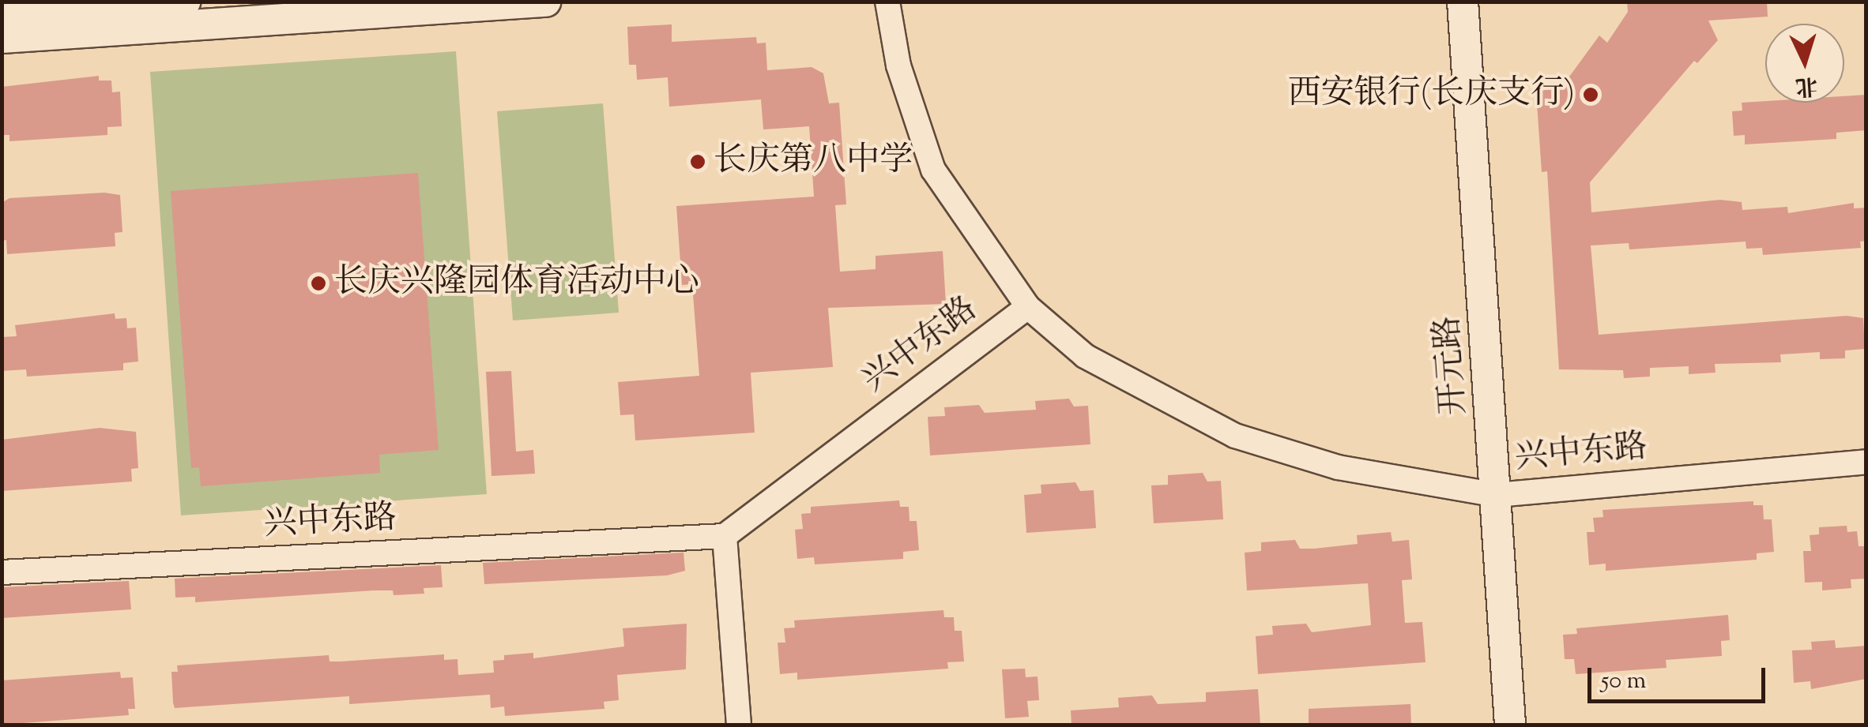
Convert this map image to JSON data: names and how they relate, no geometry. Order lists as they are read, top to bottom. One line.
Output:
{"streets":{"street":["兴中东路","开元路"]},"crossings":[["兴中东路","开元路"]],"places":["西安银行(长庆支行)","长庆第八中学","长庆兴隆园体育活动中心"],"scale_bar":"50 m","north":"bottom"}
